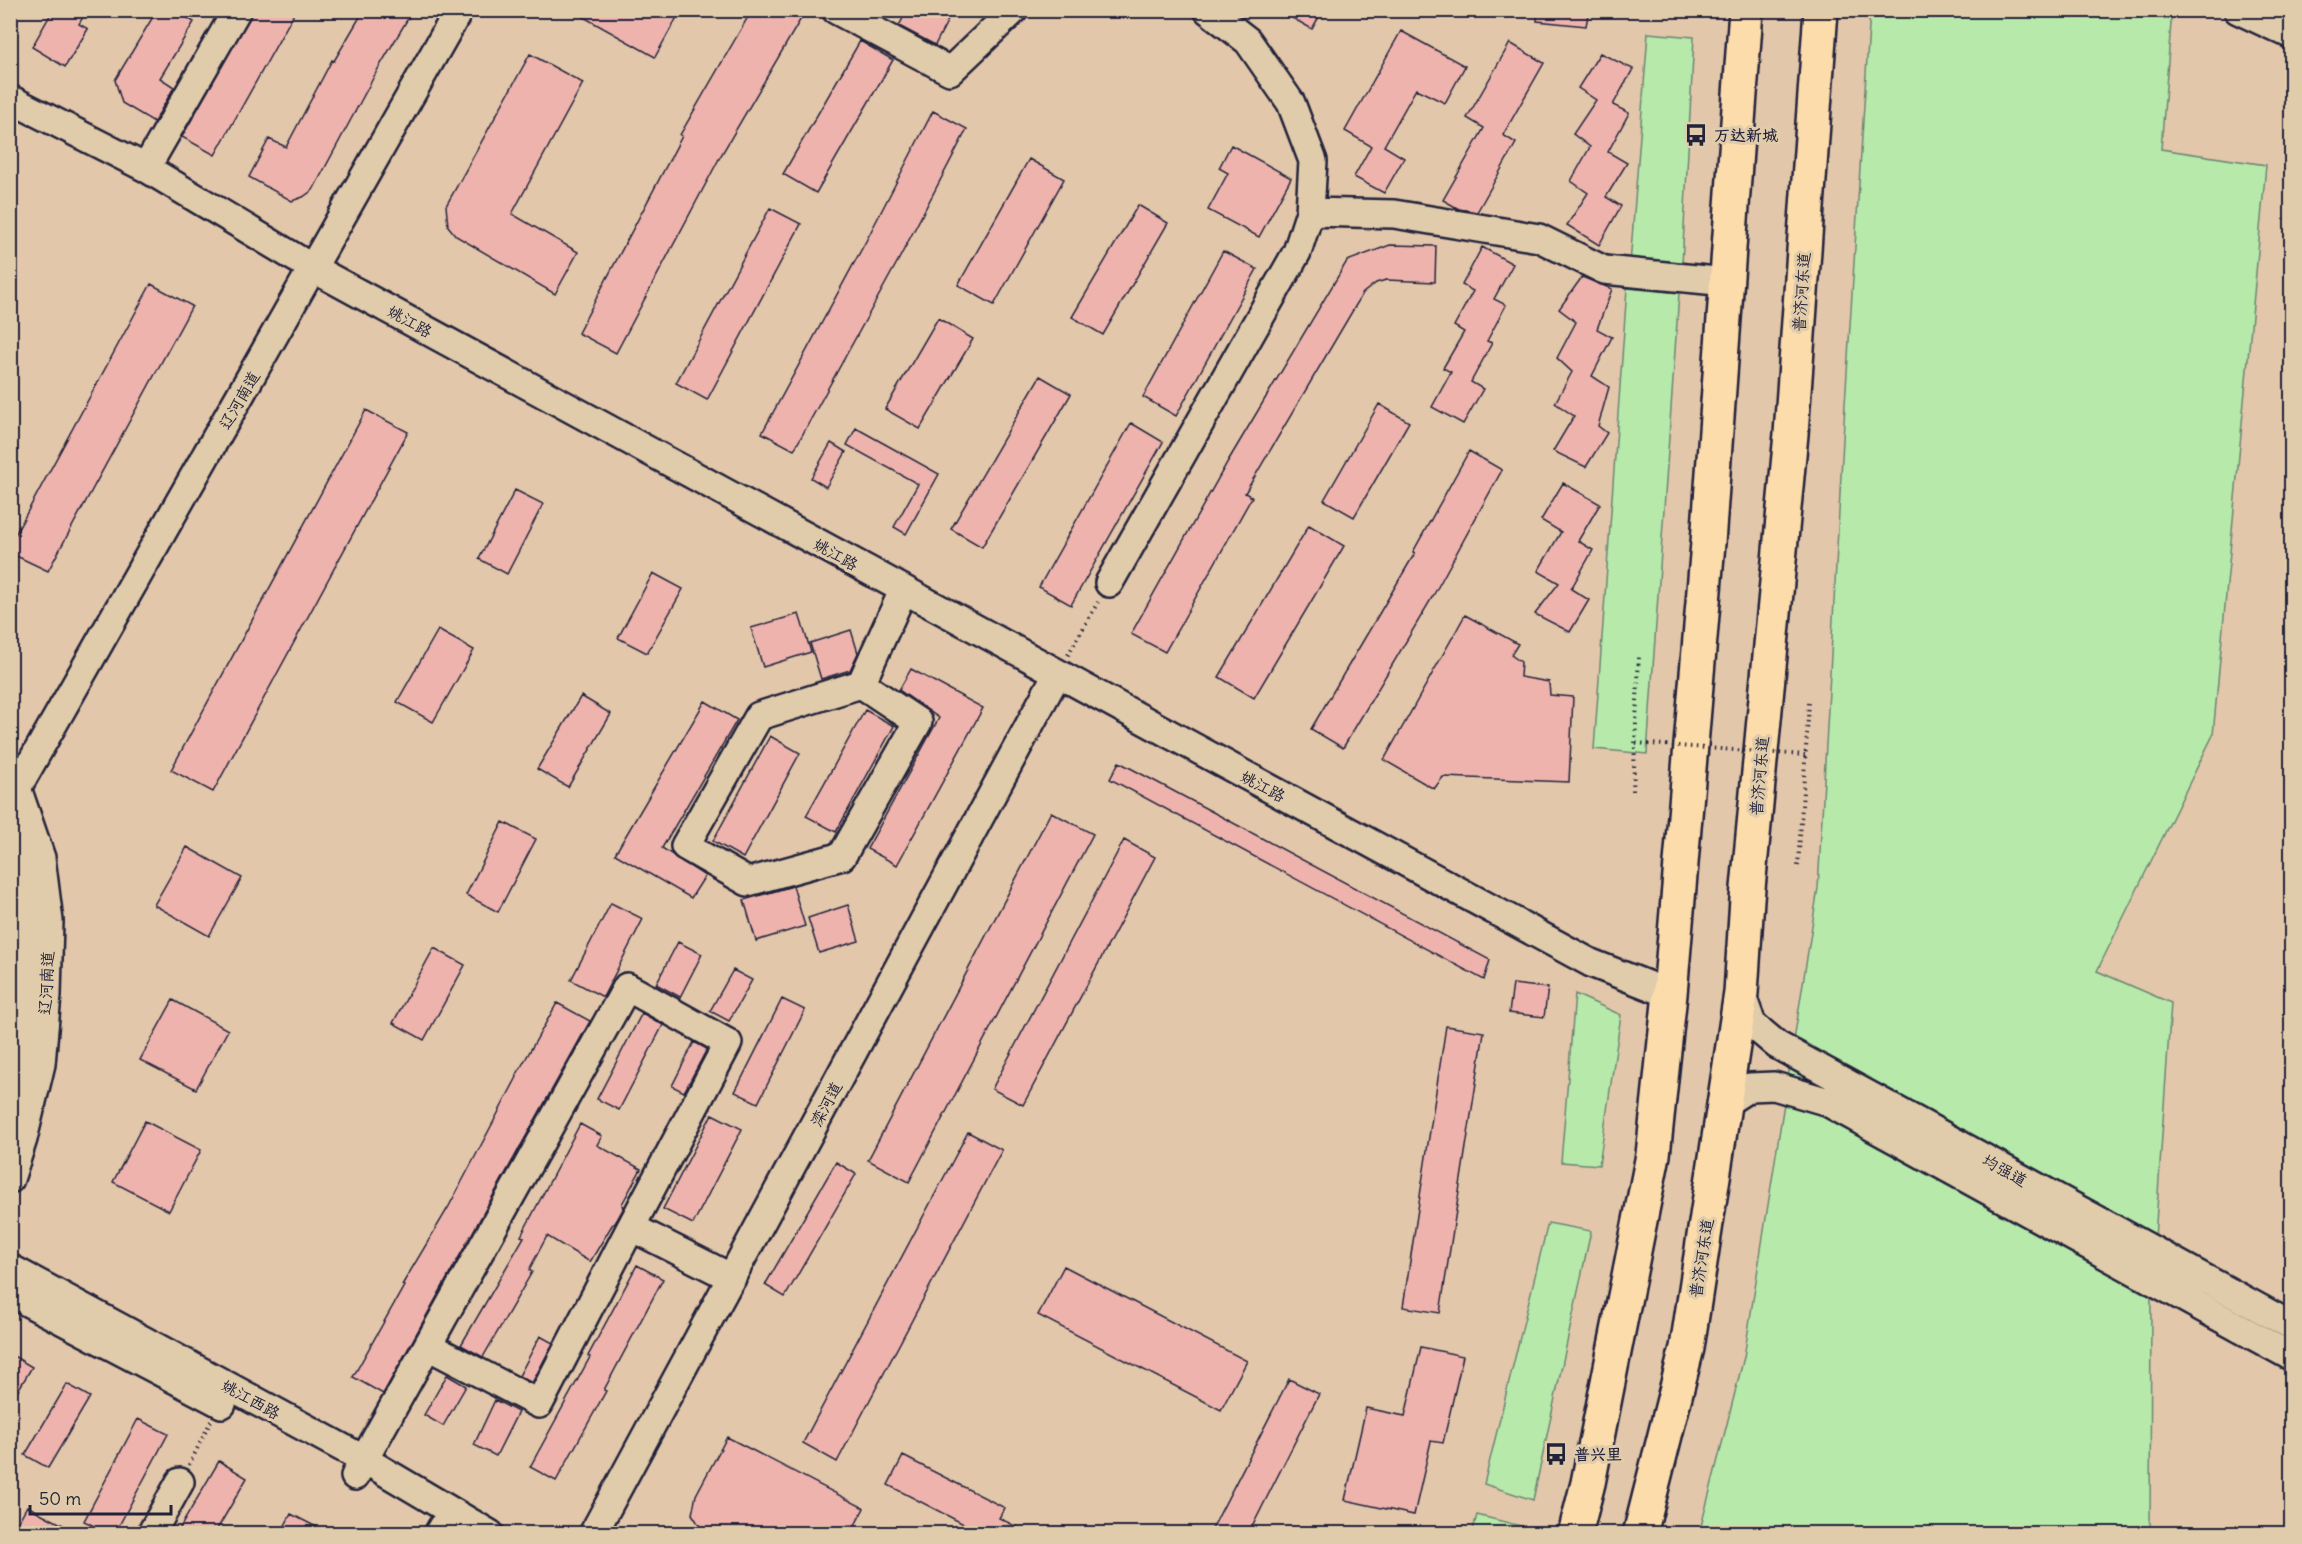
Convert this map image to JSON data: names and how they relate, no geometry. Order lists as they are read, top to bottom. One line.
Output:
{"streets":{"main road":["普济河东道"],"street":["姚江路","辽河南道","滦河道","均强道","姚江西路"]},"crossings":[["普济河东道","均强道"],["姚江路","辽河南道"],["姚江路","滦河道"]],"places":{"bus stop":["万达新城","普兴里"]},"scale_bar":"50 m"}
